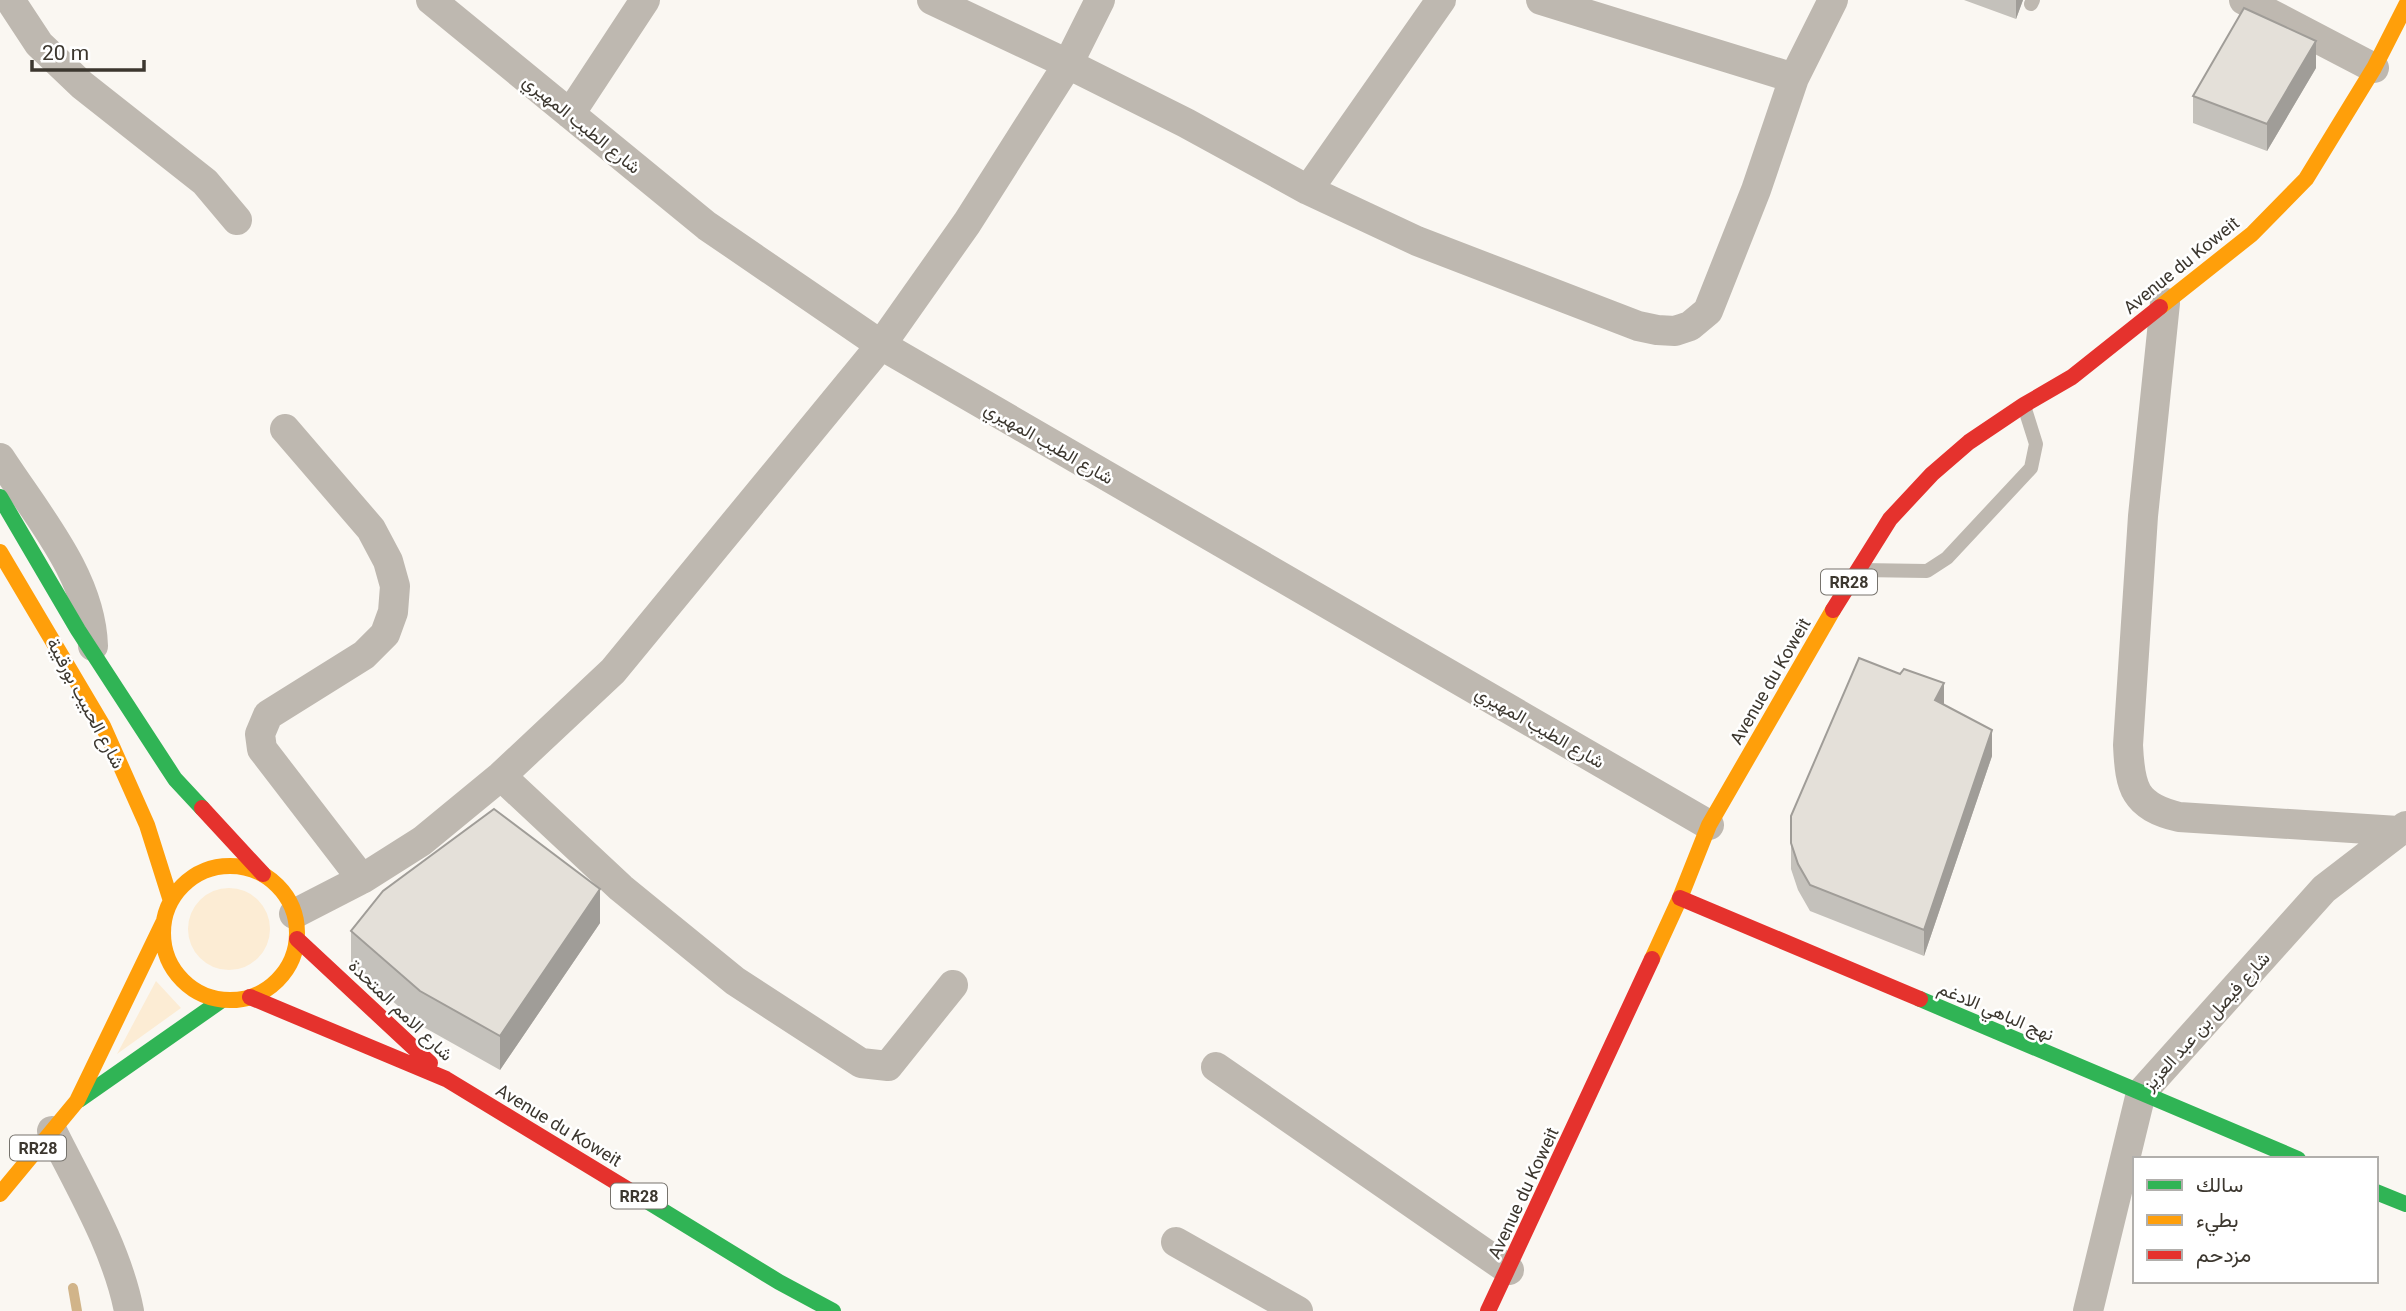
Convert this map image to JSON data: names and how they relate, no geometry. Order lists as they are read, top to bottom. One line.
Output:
{"streets":{"main road":["Avenue du Koweit","RR28","شارع الحبيب بورقيبة","شارع الامم المتحدة","نهج الباهي الادغم"],"street":["شارع الطيب المهيري","شارع فيصل بن عبد العزيز"]},"crossings":[["شارع الطيب المهيري","Avenue du Koweit"],["Avenue du Koweit","شارع الامم المتحدة"],["Avenue du Koweit","نهج الباهي الادغم"],["RR28","شارع الحبيب بورقيبة"],["RR28","شارع الامم المتحدة"],["شارع الحبيب بورقيبة","شارع الامم المتحدة"],["نهج الباهي الادغم","شارع فيصل بن عبد العزيز"]],"legend":["سالك","بطيء","مزدحم"],"scale_bar":"20 m"}
